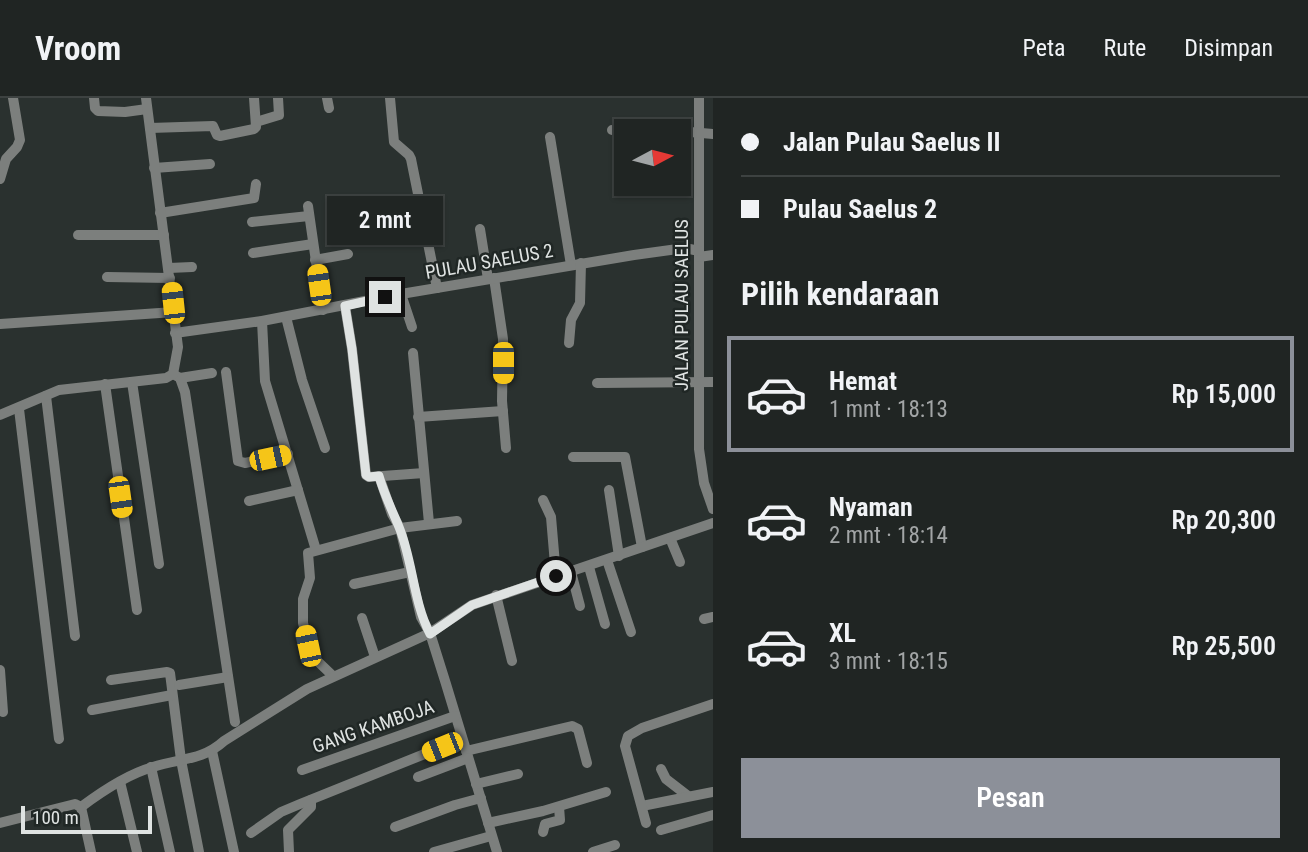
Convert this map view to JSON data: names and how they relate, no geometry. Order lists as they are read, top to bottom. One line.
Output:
{"streets":{"street":["PULAU SAELUS 2","JALAN PULAU SAELUS","GANG KAMBOJA"]},"crossings":[["PULAU SAELUS 2","JALAN PULAU SAELUS"]],"scale_bar":"100 m","north":"right","page":{"header":"Vroom","nav":["Peta","Rute","Disimpan"],"banner":["Jalan Pulau Saelus II","Pulau Saelus 2"],"bubble":"2 mnt","heading":"Pilih kendaraan","list":[{"name":"Hemat","note":"1 mnt · 18:13","value":"Rp 15,000"},{"name":"Nyaman","note":"2 mnt · 18:14","value":"Rp 20,300"},{"name":"XL","note":"3 mnt · 18:15","value":"Rp 25,500"}],"buttons":"Pesan","scale":"100 m"}}
